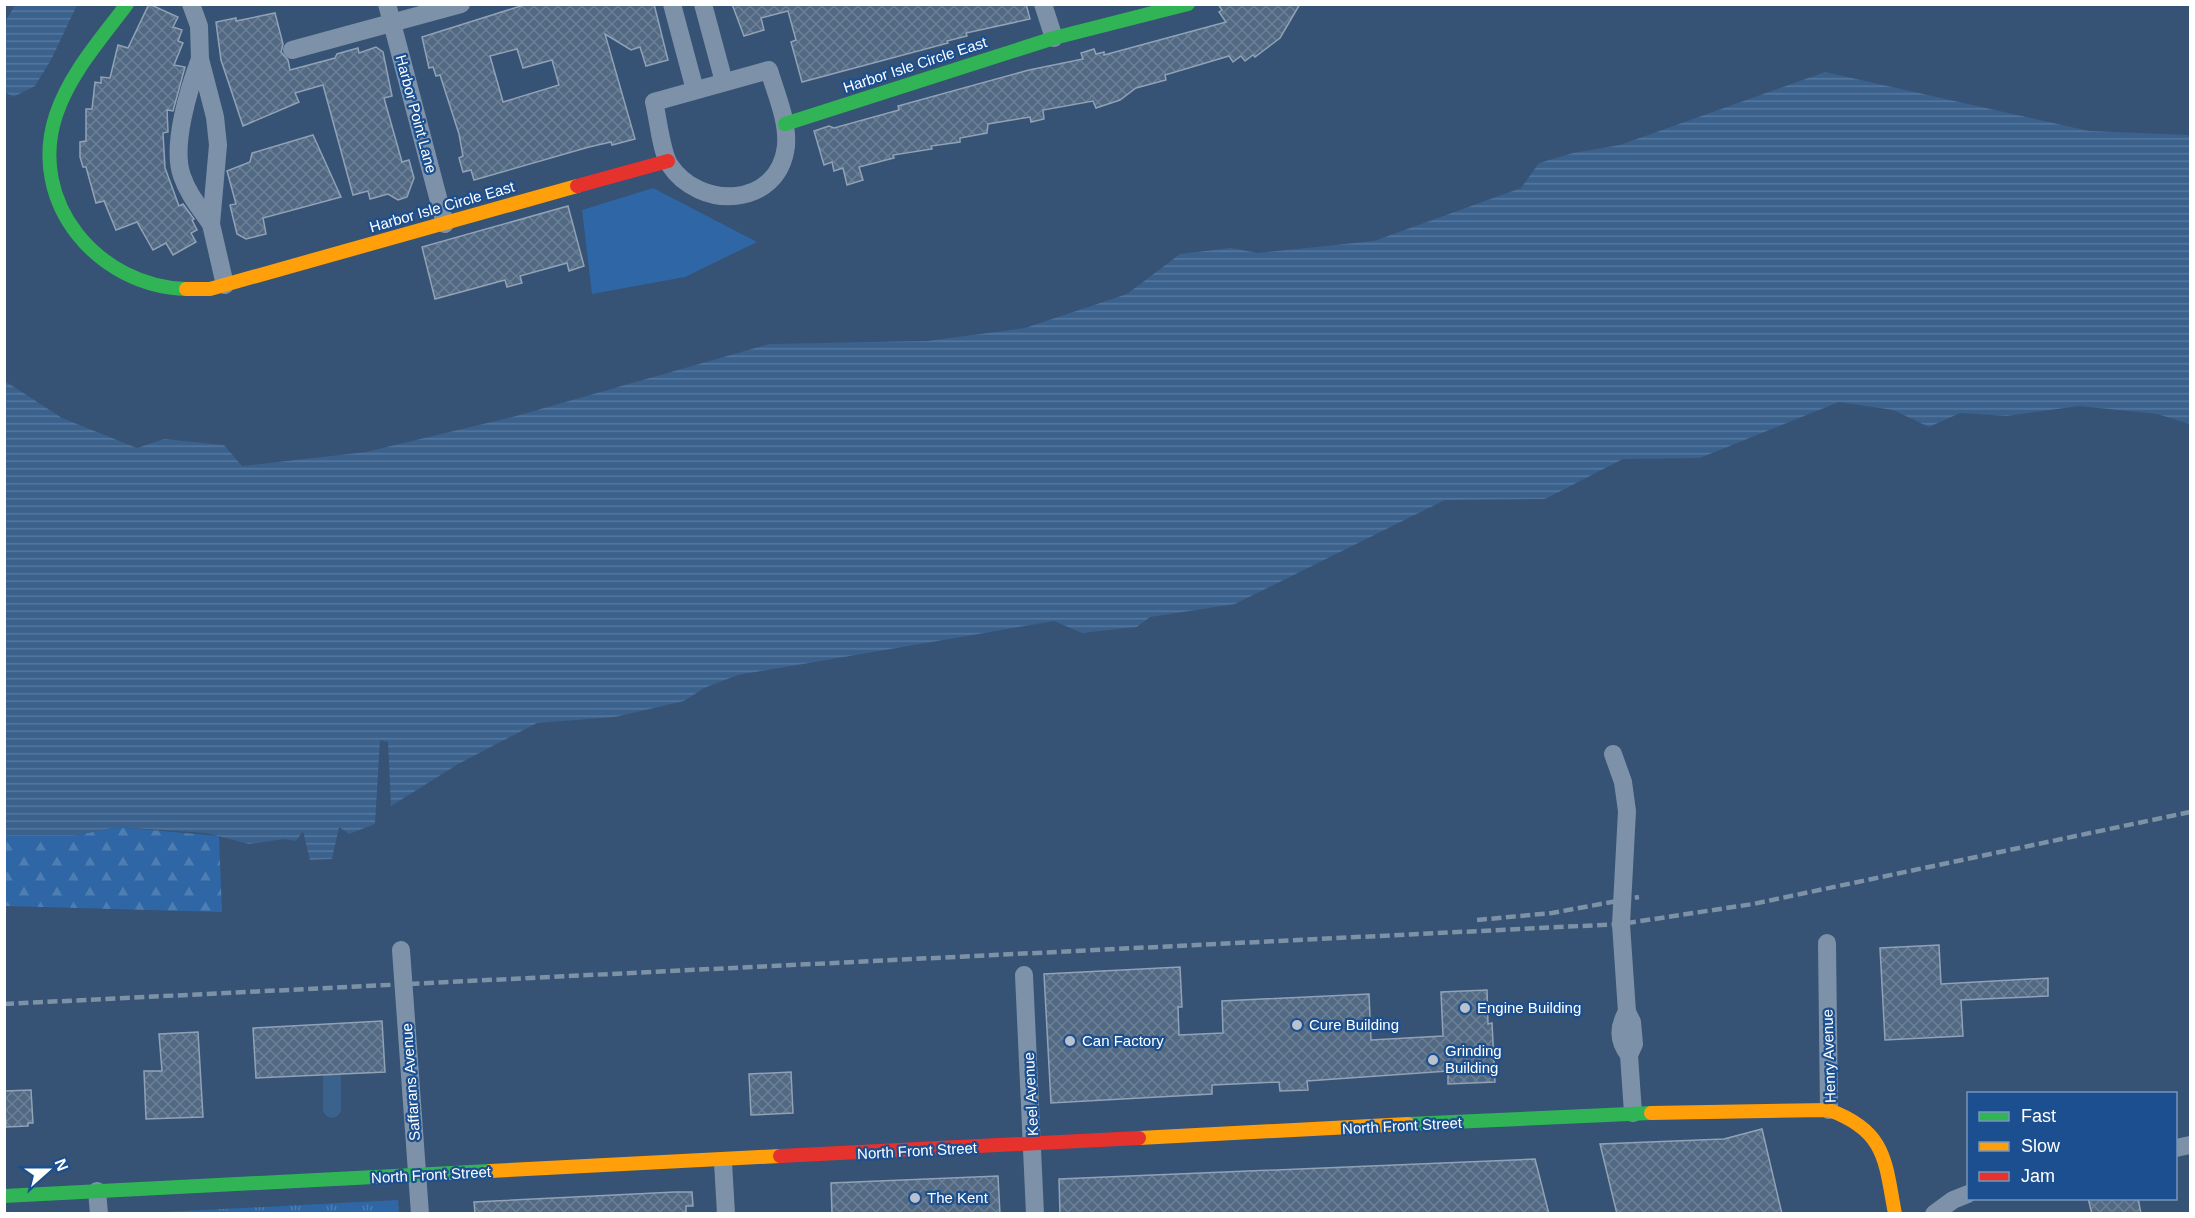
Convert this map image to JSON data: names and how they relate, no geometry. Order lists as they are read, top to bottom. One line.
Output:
{"streets":{"street":["Harbor Isle Circle East","Harbor Point Lane","Henry Avenue","Saffarans Avenue","Keel Avenue","North Front Street"]},"crossings":[["Harbor Isle Circle East","Harbor Point Lane"],["Henry Avenue","North Front Street"],["Saffarans Avenue","North Front Street"],["Keel Avenue","North Front Street"]],"places":["Engine Building","Cure Building","Can Factory","Grinding Building","The Kent"],"legend":["Fast","Slow","Jam"],"north":"right"}
